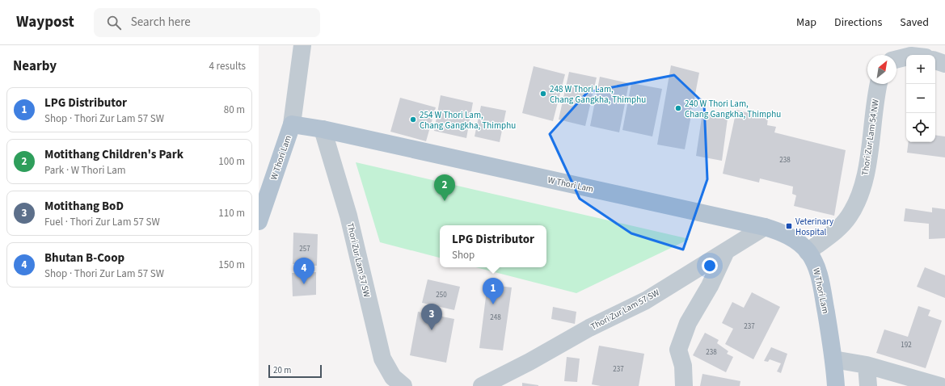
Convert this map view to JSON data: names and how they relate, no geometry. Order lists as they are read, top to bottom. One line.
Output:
{"streets":{"main road":["W Thori Lam"],"street":["Thori Zur Lam 54 NW","Thori Zur Lam 57 SW"]},"crossings":[["Thori Zur Lam 54 NW","W Thori Lam"],["W Thori Lam","Thori Zur Lam 57 SW"]],"places":{"other":["248 W Thori Lam, Chang Gangkha, Thimphu","240 W Thori Lam, Chang Gangkha, Thimphu","254 W Thori Lam, Chang Gangkha, Thimphu"],"transit":["Veterinary Hospital"]},"house_numbers":["238","257","250","248","237","192","238","237"],"scale_bar":"20 m","north":"top right","page":{"header":"Waypost","search":"Search here","nav":["Map","Directions","Saved"],"heading":["Nearby","4 results"],"map_buttons":["+","−"],"list":[{"mark":"1","name":"LPG Distributor","note":"Shop · Thori Zur Lam 57 SW","value":"80 m"},{"mark":"2","name":"Motithang Children's Park","note":"Park · W Thori Lam","value":"100 m"},{"mark":"3","name":"Motithang BoD","note":"Fuel · Thori Zur Lam 57 SW","value":"110 m"},{"mark":"4","name":"Bhutan B-Coop","note":"Shop · Thori Zur Lam 57 SW","value":"150 m"}],"pins":["2","4","1","3"],"popup":["LPG Distributor","Shop"],"scale":"20 m"}}
